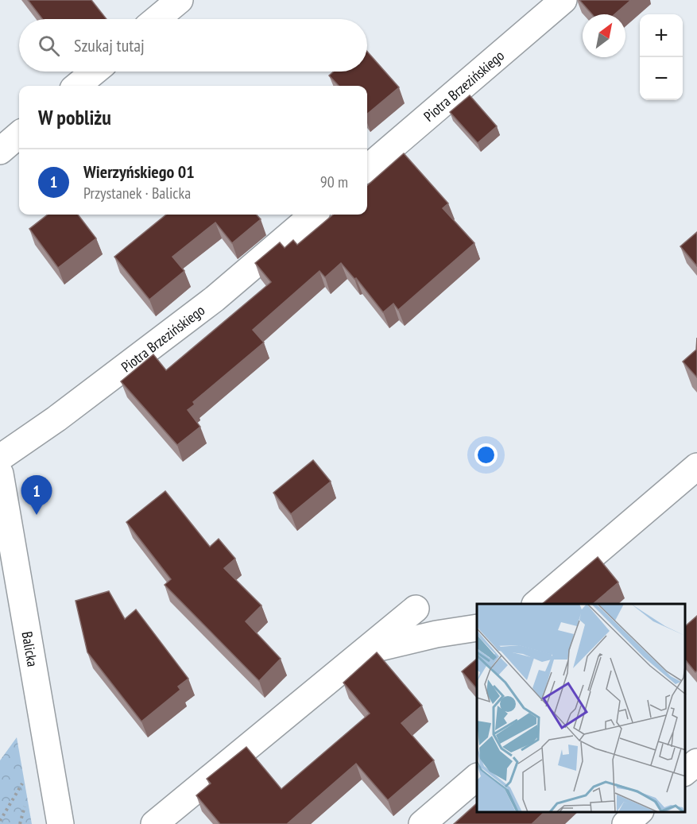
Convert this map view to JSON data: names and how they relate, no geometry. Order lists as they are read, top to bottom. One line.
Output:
{"streets":{"street":["Piotra Brzezińskiego","Balicka"]},"north":"top right","page":{"map_buttons":["+","−"],"search":"Szukaj tutaj","heading":"W pobliżu","list":[{"mark":"1","name":"Wierzyńskiego 01","note":"Przystanek · Balicka","value":"90 m"}],"pins":"1"}}
